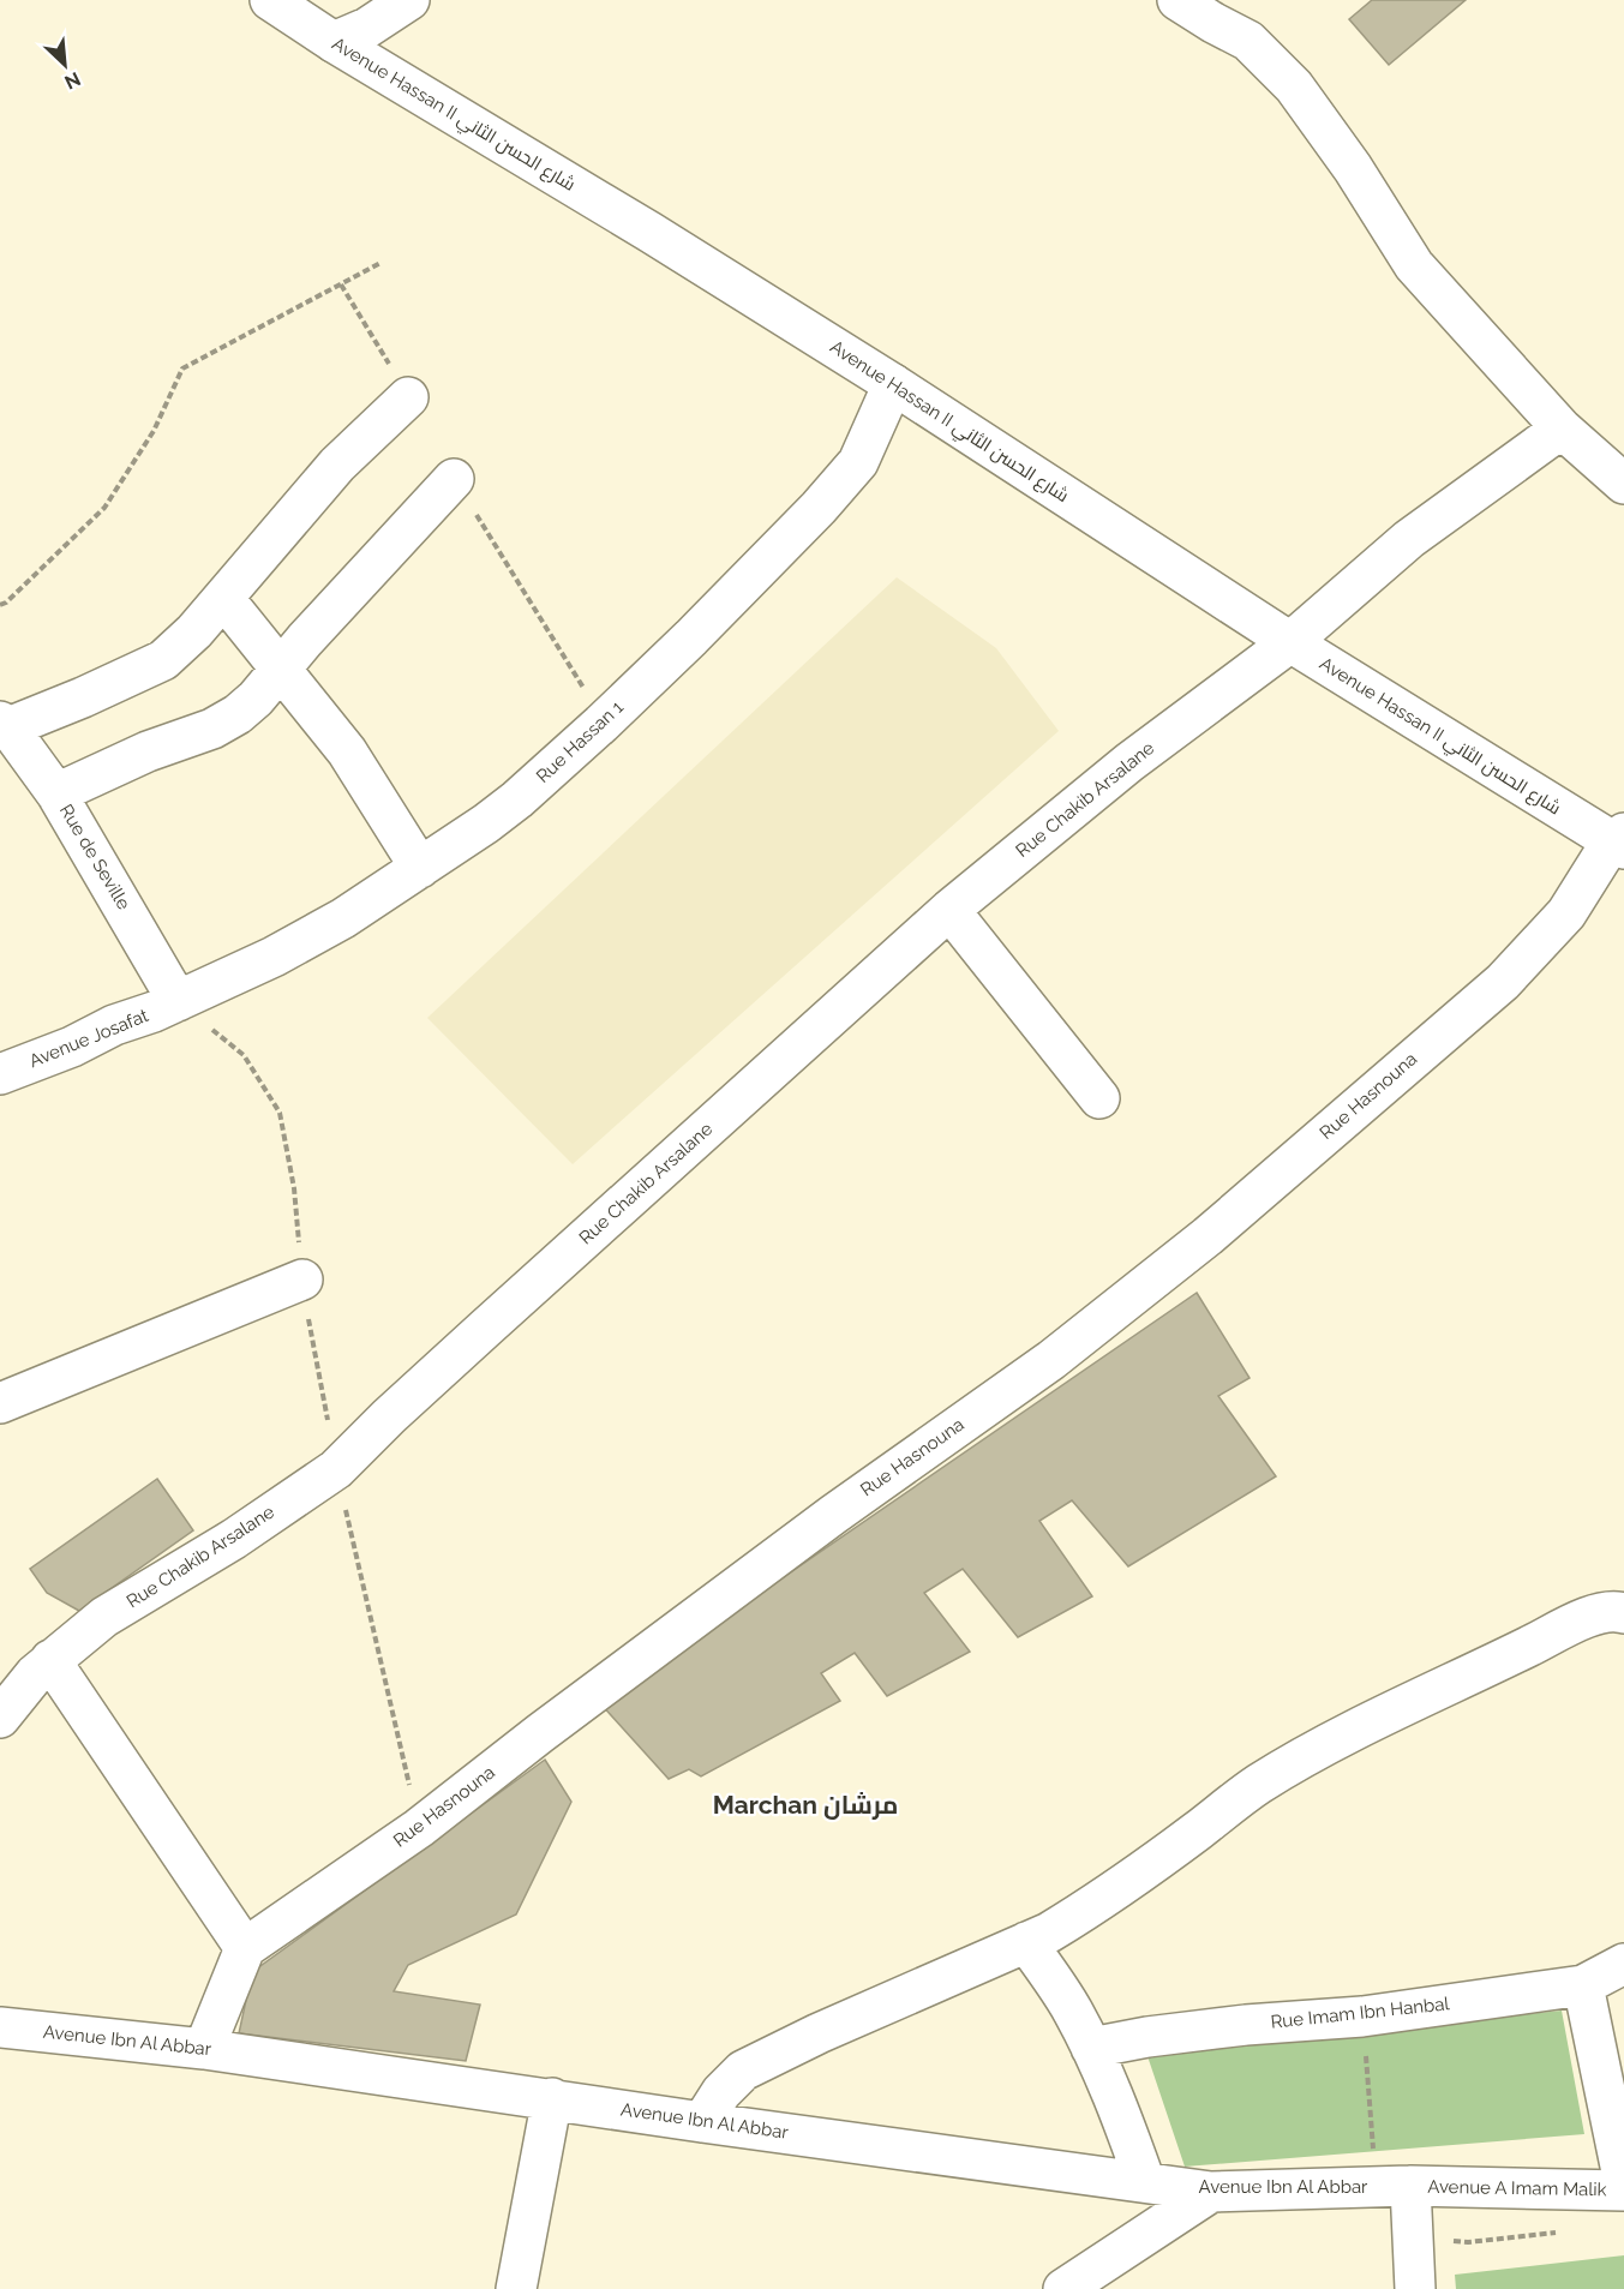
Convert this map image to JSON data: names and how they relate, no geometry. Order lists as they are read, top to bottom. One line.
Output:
{"streets":{"street":["Avenue Hassan II شارع الحسن الثاني","Rue Hassan 1","Rue Chakib Arsalane","Rue de Seville","Avenue Josafat","Rue Hasnouna","Rue Imam Ibn Hanbal","Avenue Ibn Al Abbar","Avenue A Imam Malik"]},"crossings":[["Avenue Hassan II شارع الحسن الثاني","Rue Hassan 1"],["Avenue Hassan II شارع الحسن الثاني","Rue Chakib Arsalane"],["Avenue Hassan II شارع الحسن الثاني","Rue Hasnouna"],["Rue Hassan 1","Rue de Seville"],["Rue Hassan 1","Avenue Josafat"],["Rue de Seville","Avenue Josafat"],["Avenue Ibn Al Abbar","Avenue A Imam Malik"]],"districts":["Marchan مرشان"],"north":"bottom right"}
